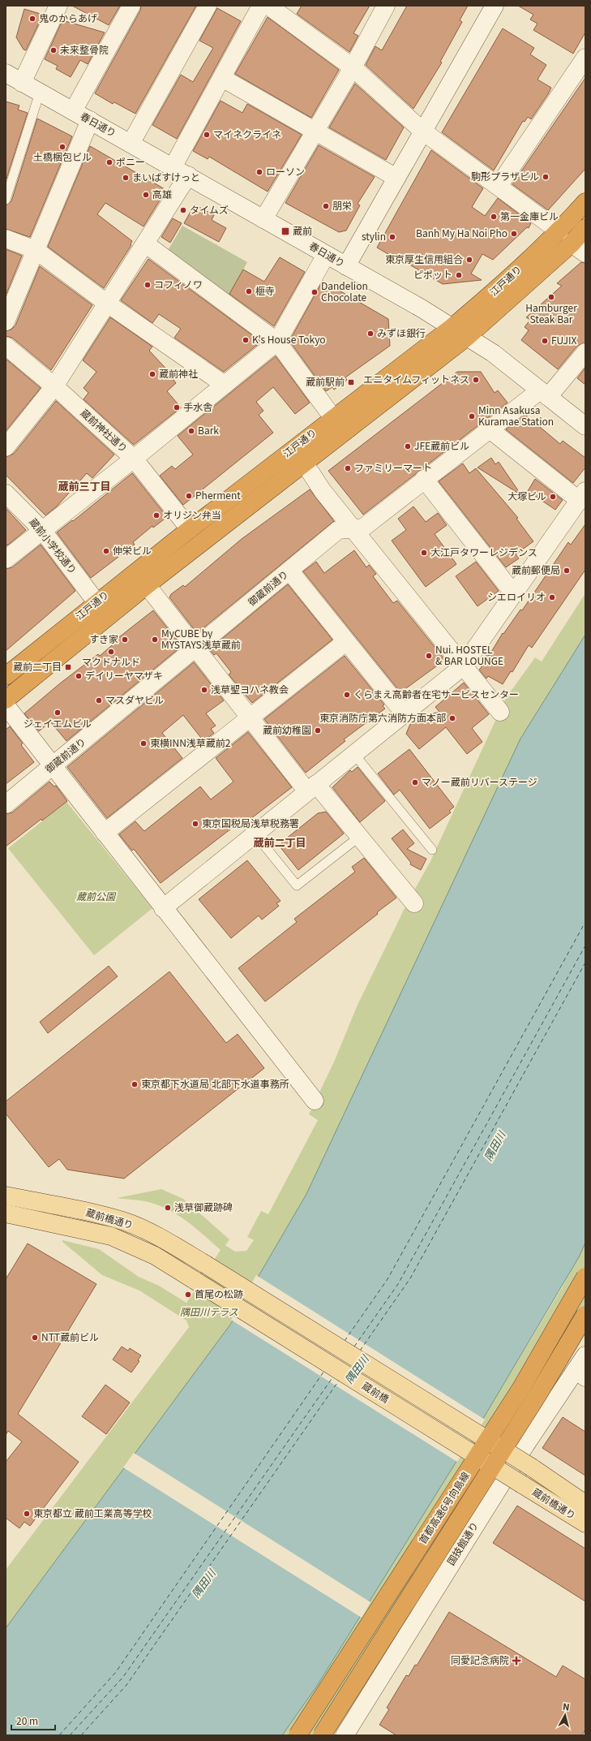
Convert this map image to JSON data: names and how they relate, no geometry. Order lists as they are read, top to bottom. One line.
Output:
{"streets":{"highway":["江戸通り","首都高速6号向島線"],"main road":["蔵前橋通り","蔵前橋"],"street":["春日通り","蔵前神社通り","蔵前小学校通り","御蔵前通り","国技館通り"]},"crossings":[["春日通り","江戸通り"],["春日通り","御蔵前通り"],["江戸通り","蔵前神社通り"],["江戸通り","蔵前小学校通り"],["蔵前橋通り","蔵前橋"]],"districts":["蔵前三丁目","蔵前二丁目"],"water":["隅田川"],"parks":["蔵前公園","隅田川テラス"],"places":{"other":["鬼のからあげ","未来整骨院","マイネクライネ","土橋梱包ビル","ポニー","ローソン","駒形プラザビル","まいばすけっと","高雄","朋栄","タイムズ","第一金庫ビル","Banh My Ha Noi Pho","stylin","東京厚生信用組合","ピポット","コフィノワ","榧寺","Dandelion Chocolate","Hamburger Steak Bar","みずほ銀行","K's House Tokyo","FUJIX","蔵前神社","エニタイムフィットネス","手水舎","Minn Asakusa Kuramae Station","Bark","JFE蔵前ビル","ファミリーマート","Pherment","大塚ビル","オリジン弁当","伸栄ビル","大江戸タワーレジデンス","蔵前郵便局","シエロイリオ","すき家","MyCUBE by MYSTAYS浅草蔵前","マクドナルド","Nui. HOSTEL & BAR LOUNGE","デイリーヤマザキ","浅草聖ヨハネ教会","くらまえ高齢者在宅サービスセンター","マスダヤビル","ジェイエムビル","東京消防庁第六消防方面本部","蔵前幼稚園","東横INN浅草蔵前2","マノー蔵前リバーステージ","東京国税局浅草税務署","東京都下水道局 北部下水道事務所","浅草御蔵跡碑","首尾の松跡","NTT蔵前ビル","東京都立 蔵前工業高等学校"],"transit":["蔵前","蔵前駅前","蔵前二丁目"],"health":["同愛記念病院"]},"scale_bar":"20 m","north":"top"}
